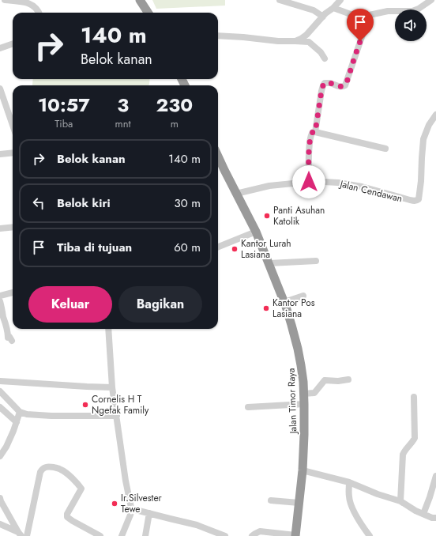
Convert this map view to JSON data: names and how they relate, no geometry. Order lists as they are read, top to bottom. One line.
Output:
{"streets":{"highway":["Jalan Timor Raya"],"street":["Jalan Cendawan"]},"crossings":[["Jalan Cendawan","Jalan Timor Raya"]],"places":["Panti Asuhan Katolik","Kantor Lurah Lasiana","Kantor Pos Lasiana","Cornelis H T Ngefak Family","Ir.Silvester Tewe"],"page":{"turn":["140 m","Belok kanan"],"eta":["10:57","Tiba","3","mnt","230","m"],"list":[{"name":"Belok kanan","value":"140 m"},{"name":"Belok kiri","value":"30 m"},{"name":"Tiba di tujuan","value":"60 m"}],"buttons":["Keluar","Bagikan"]}}
